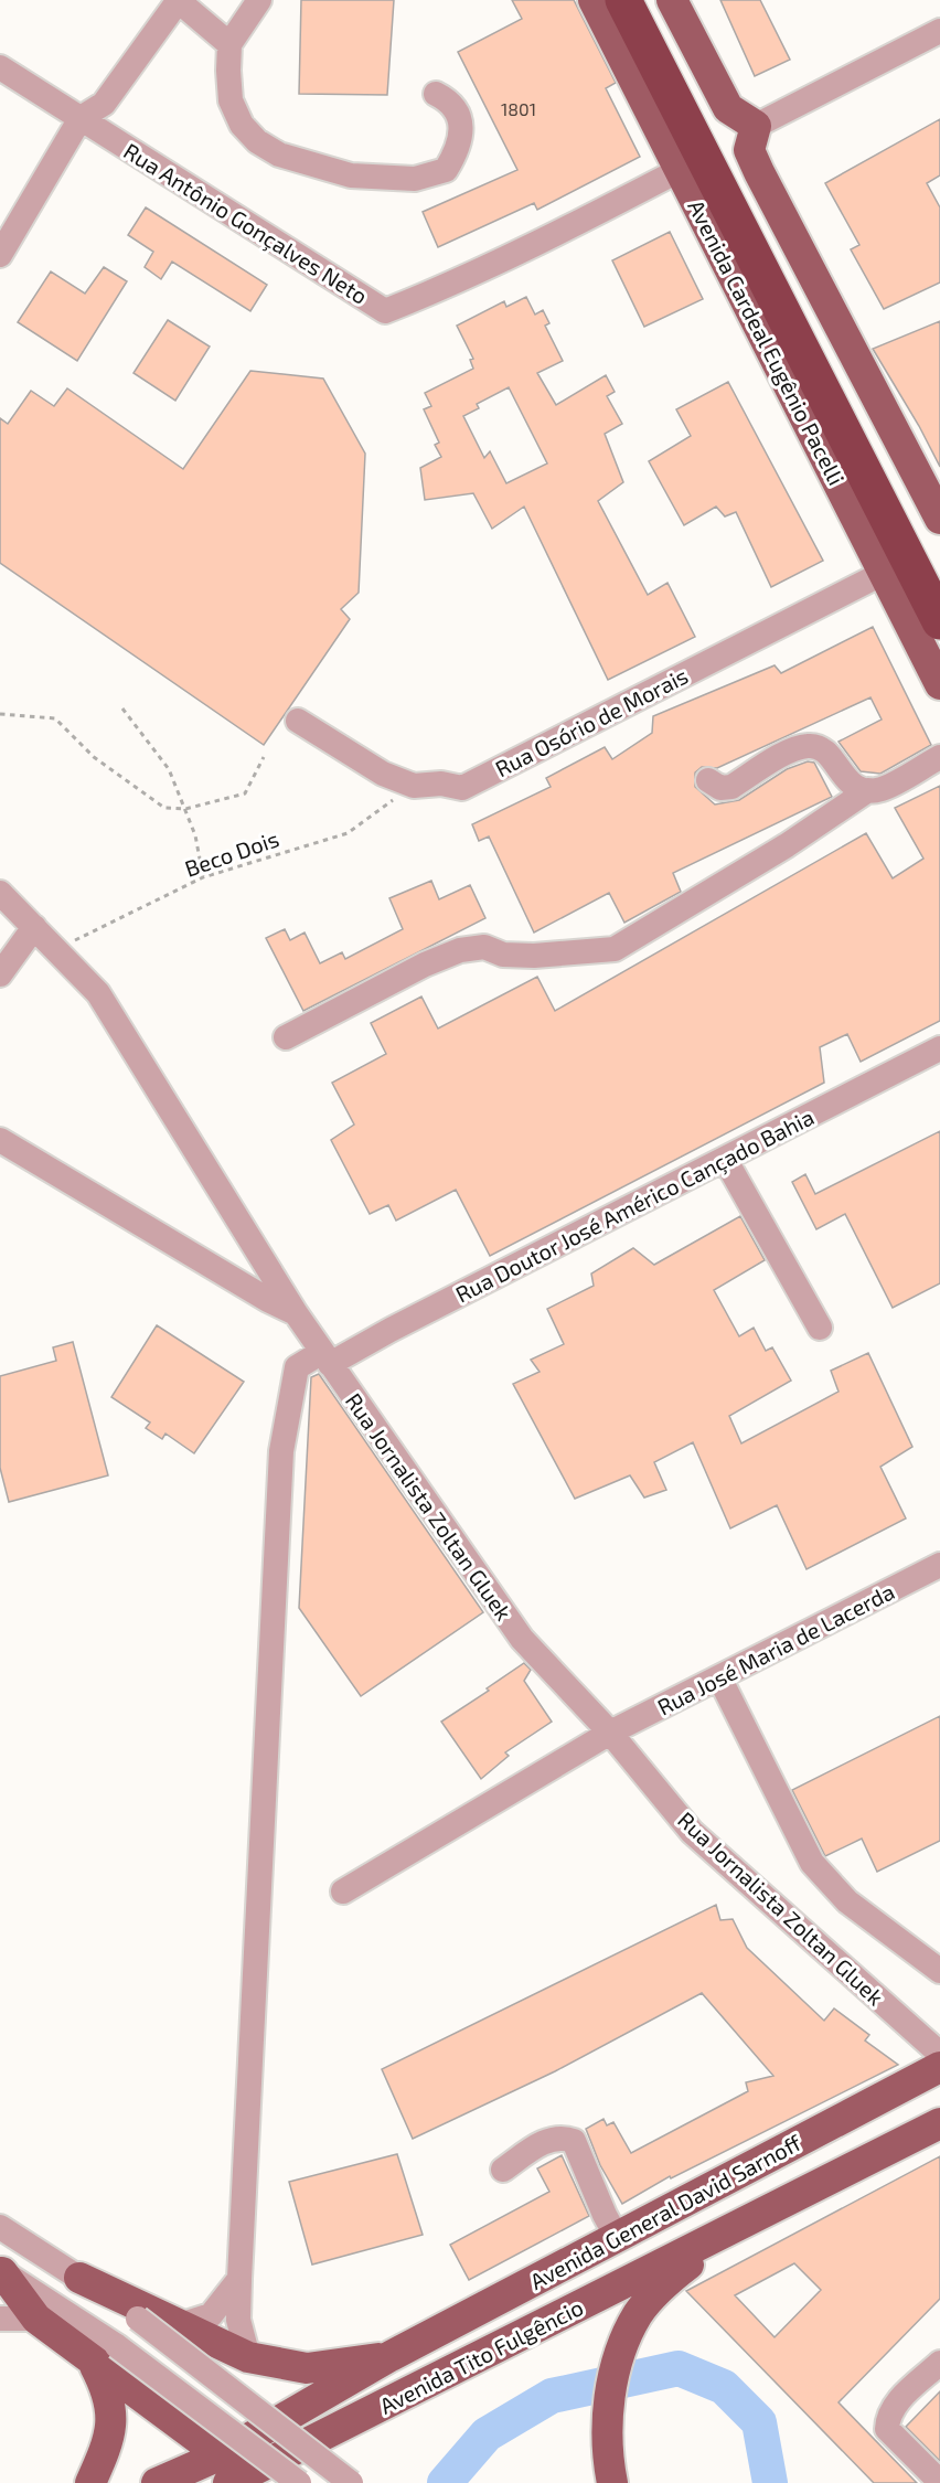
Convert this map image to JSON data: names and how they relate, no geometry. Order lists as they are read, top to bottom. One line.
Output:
{"streets":{"highway":["Avenida Cardeal Eugênio Pacelli"],"main road":["Avenida General David Sarnoff","Avenida Tito Fulgêncio"],"street":["Rua Antônio Gonçalves Neto","Rua Osório de Morais","Rua Doutor José Américo Cançado Bahia","Rua Jornalista Zoltan Gluek","Rua José Maria de Lacerda"],"path":["Beco Dois"]},"crossings":[["Rua Antônio Gonçalves Neto","Avenida Cardeal Eugênio Pacelli"],["Avenida Cardeal Eugênio Pacelli","Rua Osório de Morais"],["Rua Osório de Morais","Beco Dois"],["Beco Dois","Rua Jornalista Zoltan Gluek"],["Rua Doutor José Américo Cançado Bahia","Rua Jornalista Zoltan Gluek"],["Rua Jornalista Zoltan Gluek","Rua José Maria de Lacerda"],["Avenida General David Sarnoff","Avenida Tito Fulgêncio"]],"house_numbers":["1801"]}
